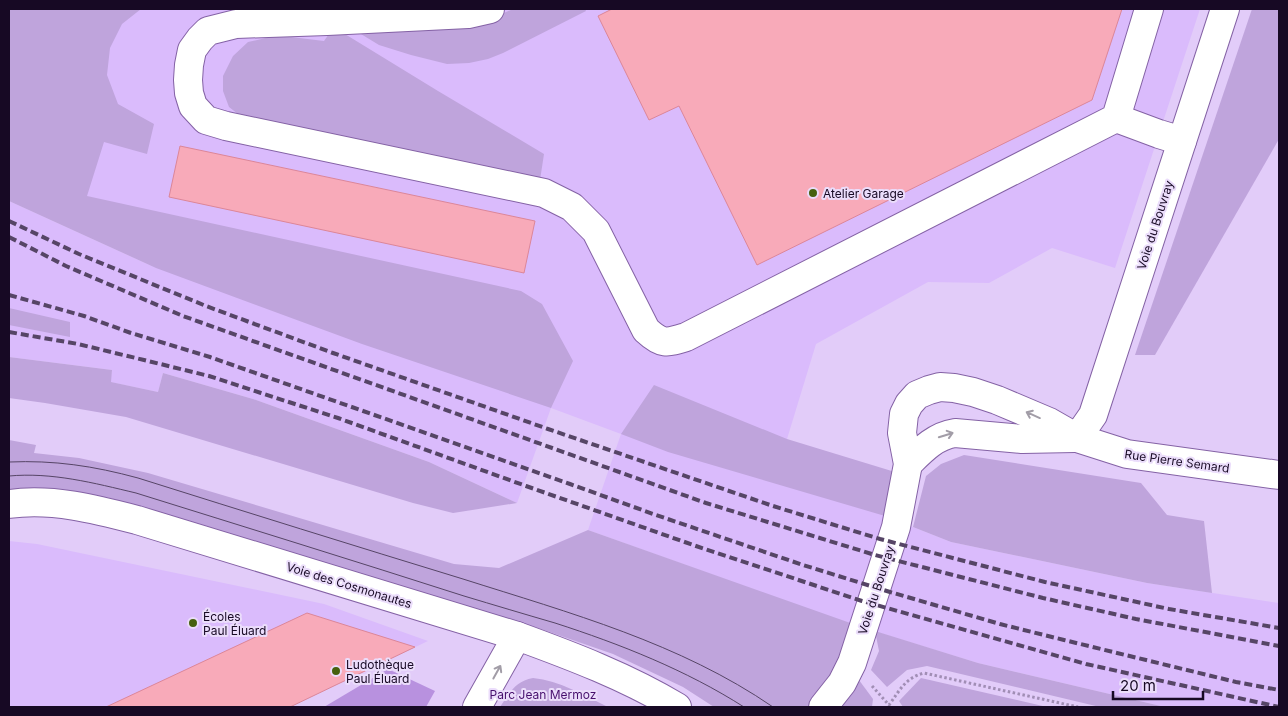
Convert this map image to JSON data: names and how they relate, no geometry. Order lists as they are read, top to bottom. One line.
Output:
{"streets":{"street":["Voie du Bouvray","Rue Pierre Semard","Voie des Cosmonautes"]},"crossings":[["Voie du Bouvray","Rue Pierre Semard"]],"parks":["Parc Jean Mermoz"],"places":["Atelier Garage","Écoles Paul Éluard","Ludothèque Paul Éluard"],"scale_bar":"20 m"}
